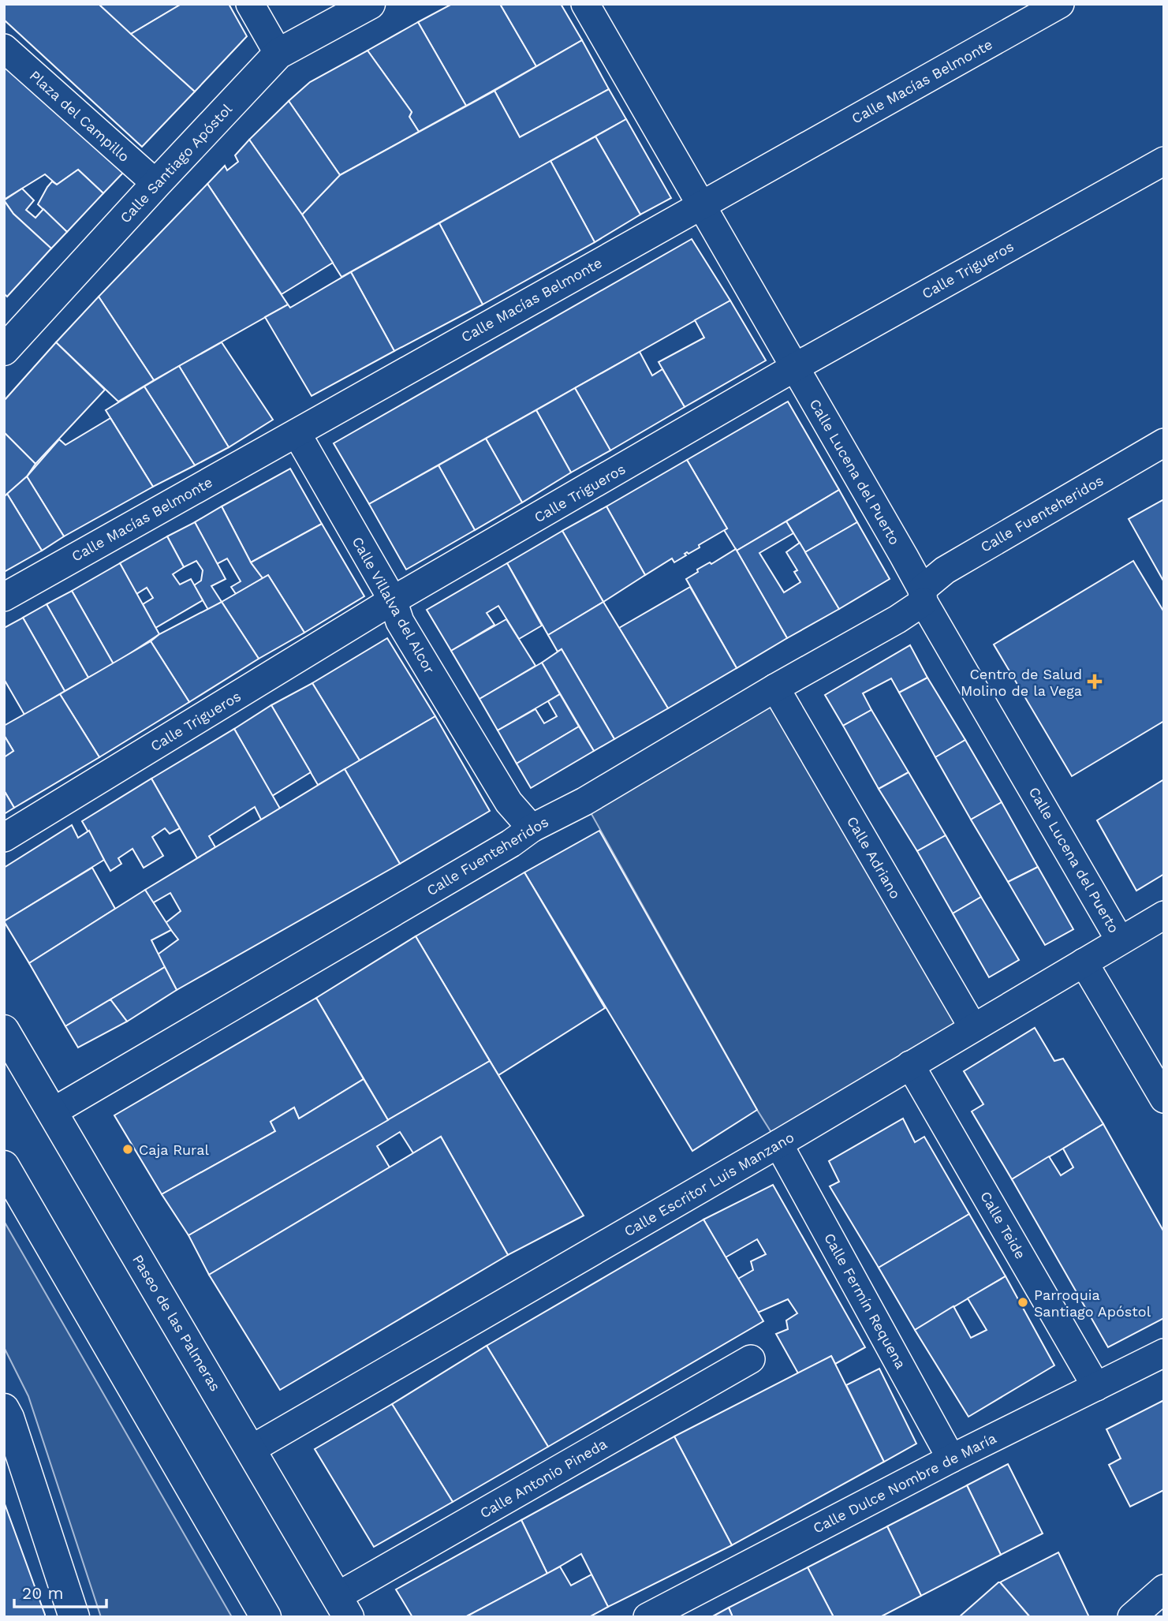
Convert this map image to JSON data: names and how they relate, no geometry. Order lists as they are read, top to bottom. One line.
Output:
{"streets":{"street":["Calle Macías Belmonte","Plaza del Campillo","Calle Santiago Apóstol","Calle Trigueros","Calle Lucena del Puerto","Calle Fuenteheridos","Calle Villalva del Alcor","Calle Adriano","Calle Escritor Luis Manzano","Calle Teide","Calle Fermín Requena","Paseo de las Palmeras","Calle Antonio Pineda","Calle Dulce Nombre de María"]},"crossings":[["Calle Macías Belmonte","Calle Lucena del Puerto"],["Calle Macías Belmonte","Calle Villalva del Alcor"],["Plaza del Campillo","Calle Santiago Apóstol"],["Calle Trigueros","Calle Lucena del Puerto"],["Calle Trigueros","Calle Villalva del Alcor"],["Calle Lucena del Puerto","Calle Fuenteheridos"],["Calle Lucena del Puerto","Calle Escritor Luis Manzano"],["Calle Fuenteheridos","Calle Villalva del Alcor"],["Calle Fuenteheridos","Calle Adriano"],["Calle Fuenteheridos","Paseo de las Palmeras"],["Calle Adriano","Calle Escritor Luis Manzano"],["Calle Escritor Luis Manzano","Calle Teide"],["Calle Escritor Luis Manzano","Calle Fermín Requena"],["Calle Escritor Luis Manzano","Paseo de las Palmeras"],["Calle Teide","Calle Dulce Nombre de María"],["Calle Fermín Requena","Calle Dulce Nombre de María"],["Paseo de las Palmeras","Calle Antonio Pineda"]],"places":{"health":["Centro de Salud Molino de la Vega"],"other":["Caja Rural","Parroquia Santiago Apóstol"]},"scale_bar":"20 m"}
